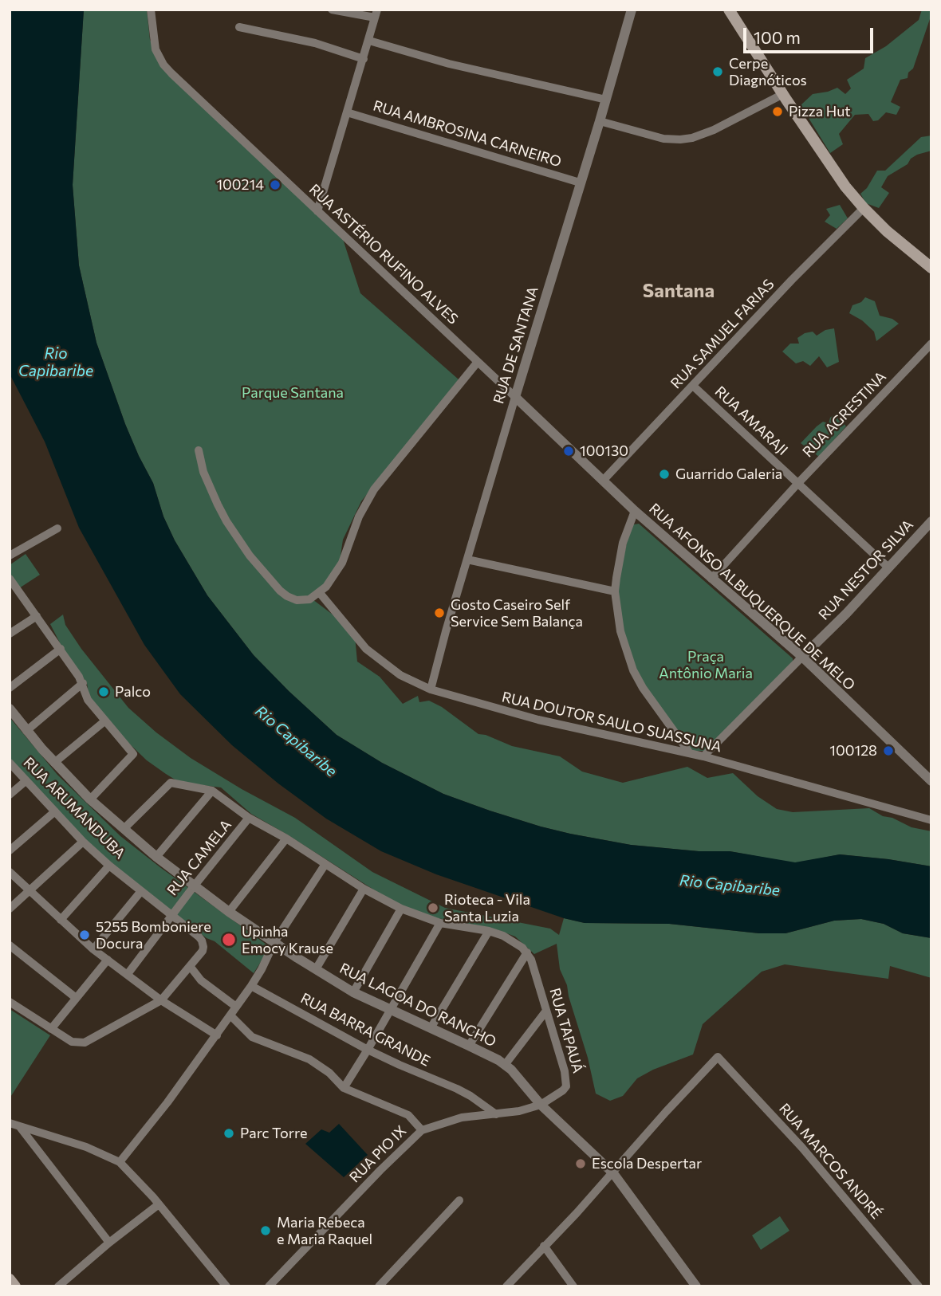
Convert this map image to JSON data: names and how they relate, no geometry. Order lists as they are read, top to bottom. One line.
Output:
{"streets":{"street":["RUA AMBROSINA CARNEIRO","RUA ASTÉRIO RUFINO ALVES","RUA SAMUEL FARIAS","RUA DE SANTANA","RUA AGRESTINA","RUA AMARAJI","RUA NESTOR SILVA","RUA AFONSO ALBUQUERQUE DE MELO","RUA DOUTOR SAULO SUASSUNA","RUA ARUMANDUBA","RUA CAMELA","RUA LAGOA DO RANCHO","RUA BARRA GRANDE","RUA TAPAUÁ","RUA PIO IX","RUA MARCOS ANDRÉ"]},"crossings":[["RUA AMBROSINA CARNEIRO","RUA DE SANTANA"],["RUA ASTÉRIO RUFINO ALVES","RUA SAMUEL FARIAS"],["RUA ASTÉRIO RUFINO ALVES","RUA DE SANTANA"],["RUA ASTÉRIO RUFINO ALVES","RUA AFONSO ALBUQUERQUE DE MELO"],["RUA SAMUEL FARIAS","RUA AMARAJI"],["RUA SAMUEL FARIAS","RUA AFONSO ALBUQUERQUE DE MELO"],["RUA DE SANTANA","RUA DOUTOR SAULO SUASSUNA"],["RUA AGRESTINA","RUA AMARAJI"],["RUA AGRESTINA","RUA AFONSO ALBUQUERQUE DE MELO"],["RUA AMARAJI","RUA NESTOR SILVA"],["RUA NESTOR SILVA","RUA AFONSO ALBUQUERQUE DE MELO"],["RUA NESTOR SILVA","RUA DOUTOR SAULO SUASSUNA"],["RUA ARUMANDUBA","RUA CAMELA"],["RUA CAMELA","RUA LAGOA DO RANCHO"],["RUA LAGOA DO RANCHO","RUA TAPAUÁ"],["RUA LAGOA DO RANCHO","RUA PIO IX"],["RUA LAGOA DO RANCHO","RUA MARCOS ANDRÉ"],["RUA BARRA GRANDE","RUA PIO IX"],["RUA TAPAUÁ","RUA PIO IX"]],"districts":["Santana"],"water":["Rio Capibaribe"],"parks":["Parque Santana","Praça Antônio Maria"],"places":["Cerpe Diagnóticos","Pizza Hut","100214","100130","Guarrido Galeria","Gosto Caseiro Self Service Sem Balança","Palco","100128","Rioteca - Vila Santa Luzia","5255 Bomboniere Docura","Upinha Emocy Krause","Parc Torre","Escola Despertar","Maria Rebeca e Maria Raquel"],"scale_bar":"100 m"}
